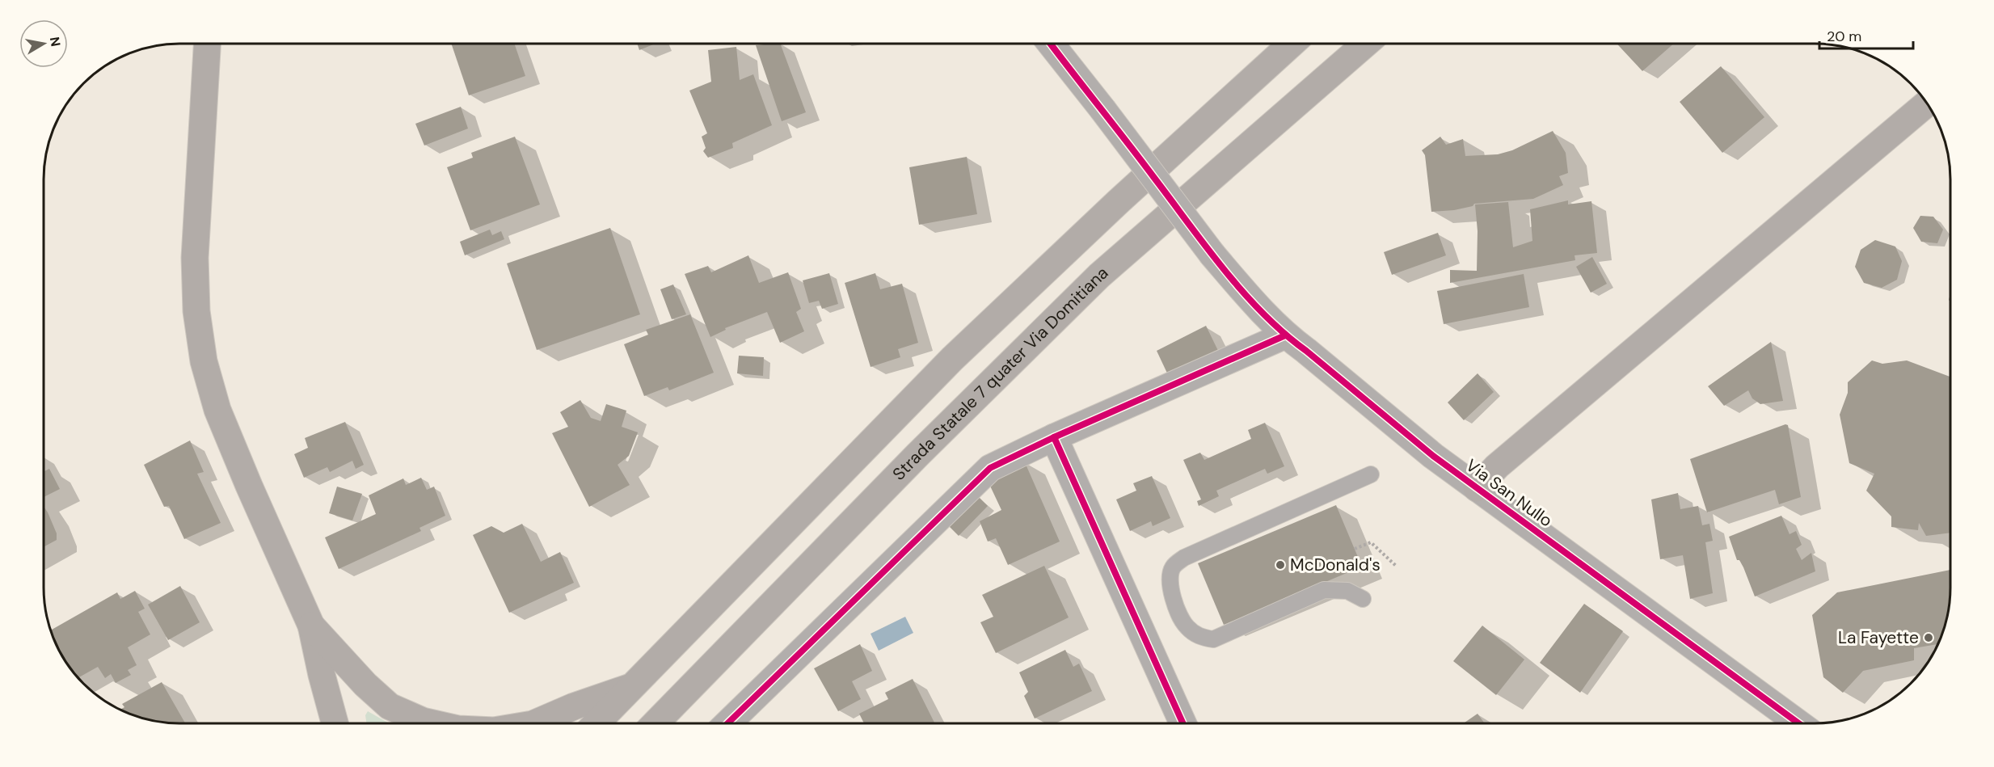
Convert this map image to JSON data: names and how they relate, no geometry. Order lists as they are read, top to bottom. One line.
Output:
{"streets":{"highway":["Strada Statale 7 quater Via Domitiana"],"street":["Via San Nullo"]},"places":["McDonald's","La Fayette"],"scale_bar":"20 m","north":"right"}
